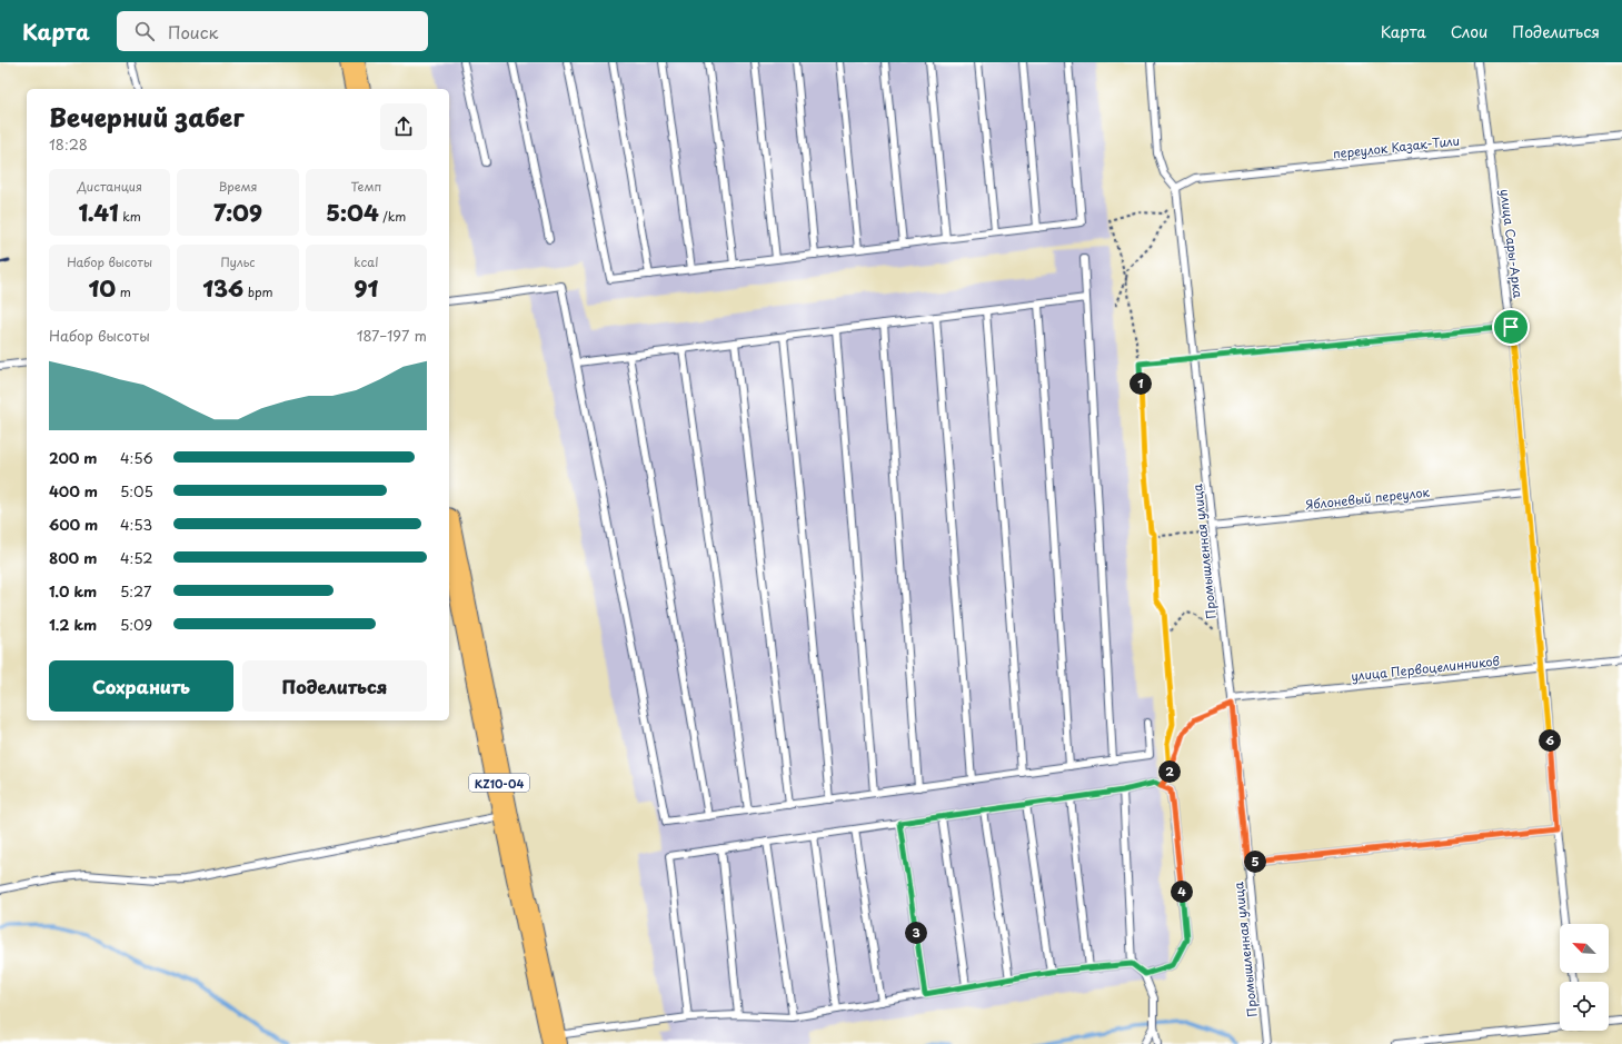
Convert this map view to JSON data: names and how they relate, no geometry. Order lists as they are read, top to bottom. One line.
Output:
{"streets":{"highway":["KZ10-04"],"lane":["переулок Казак-Тили","улица Сары-Арка","Яблоневый переулок","Промышленная улица","улица Первоцелинников"]},"crossings":[["переулок Казак-Тили","улица Сары-Арка"],["переулок Казак-Тили","Промышленная улица"],["улица Сары-Арка","Яблоневый переулок"],["улица Сары-Арка","улица Первоцелинников"],["Яблоневый переулок","Промышленная улица"],["Промышленная улица","улица Первоцелинников"]],"north":"top left","page":{"header":"Карта","search":"Поиск","nav":["Карта","Слои","Поделиться"],"heading":["Вечерний забег","18:28"],"stats":[["Дистанция","1.41 km"],["Время","7:09"],["Темп","5:04 /km"],["Набор высоты","10 m"],["Пульс","136 bpm"],["kcal","91"]],"chart":["Набор высоты","187–197 m"],"pins":["1","6","2","5","4","3"],"list":[{"name":"200 m","note":"4:56"},{"name":"400 m","note":"5:05"},{"name":"600 m","note":"4:53"},{"name":"800 m","note":"4:52"},{"name":"1.0 km","note":"5:27"},{"name":"1.2 km","note":"5:09"}],"buttons":["Сохранить","Поделиться"]}}
